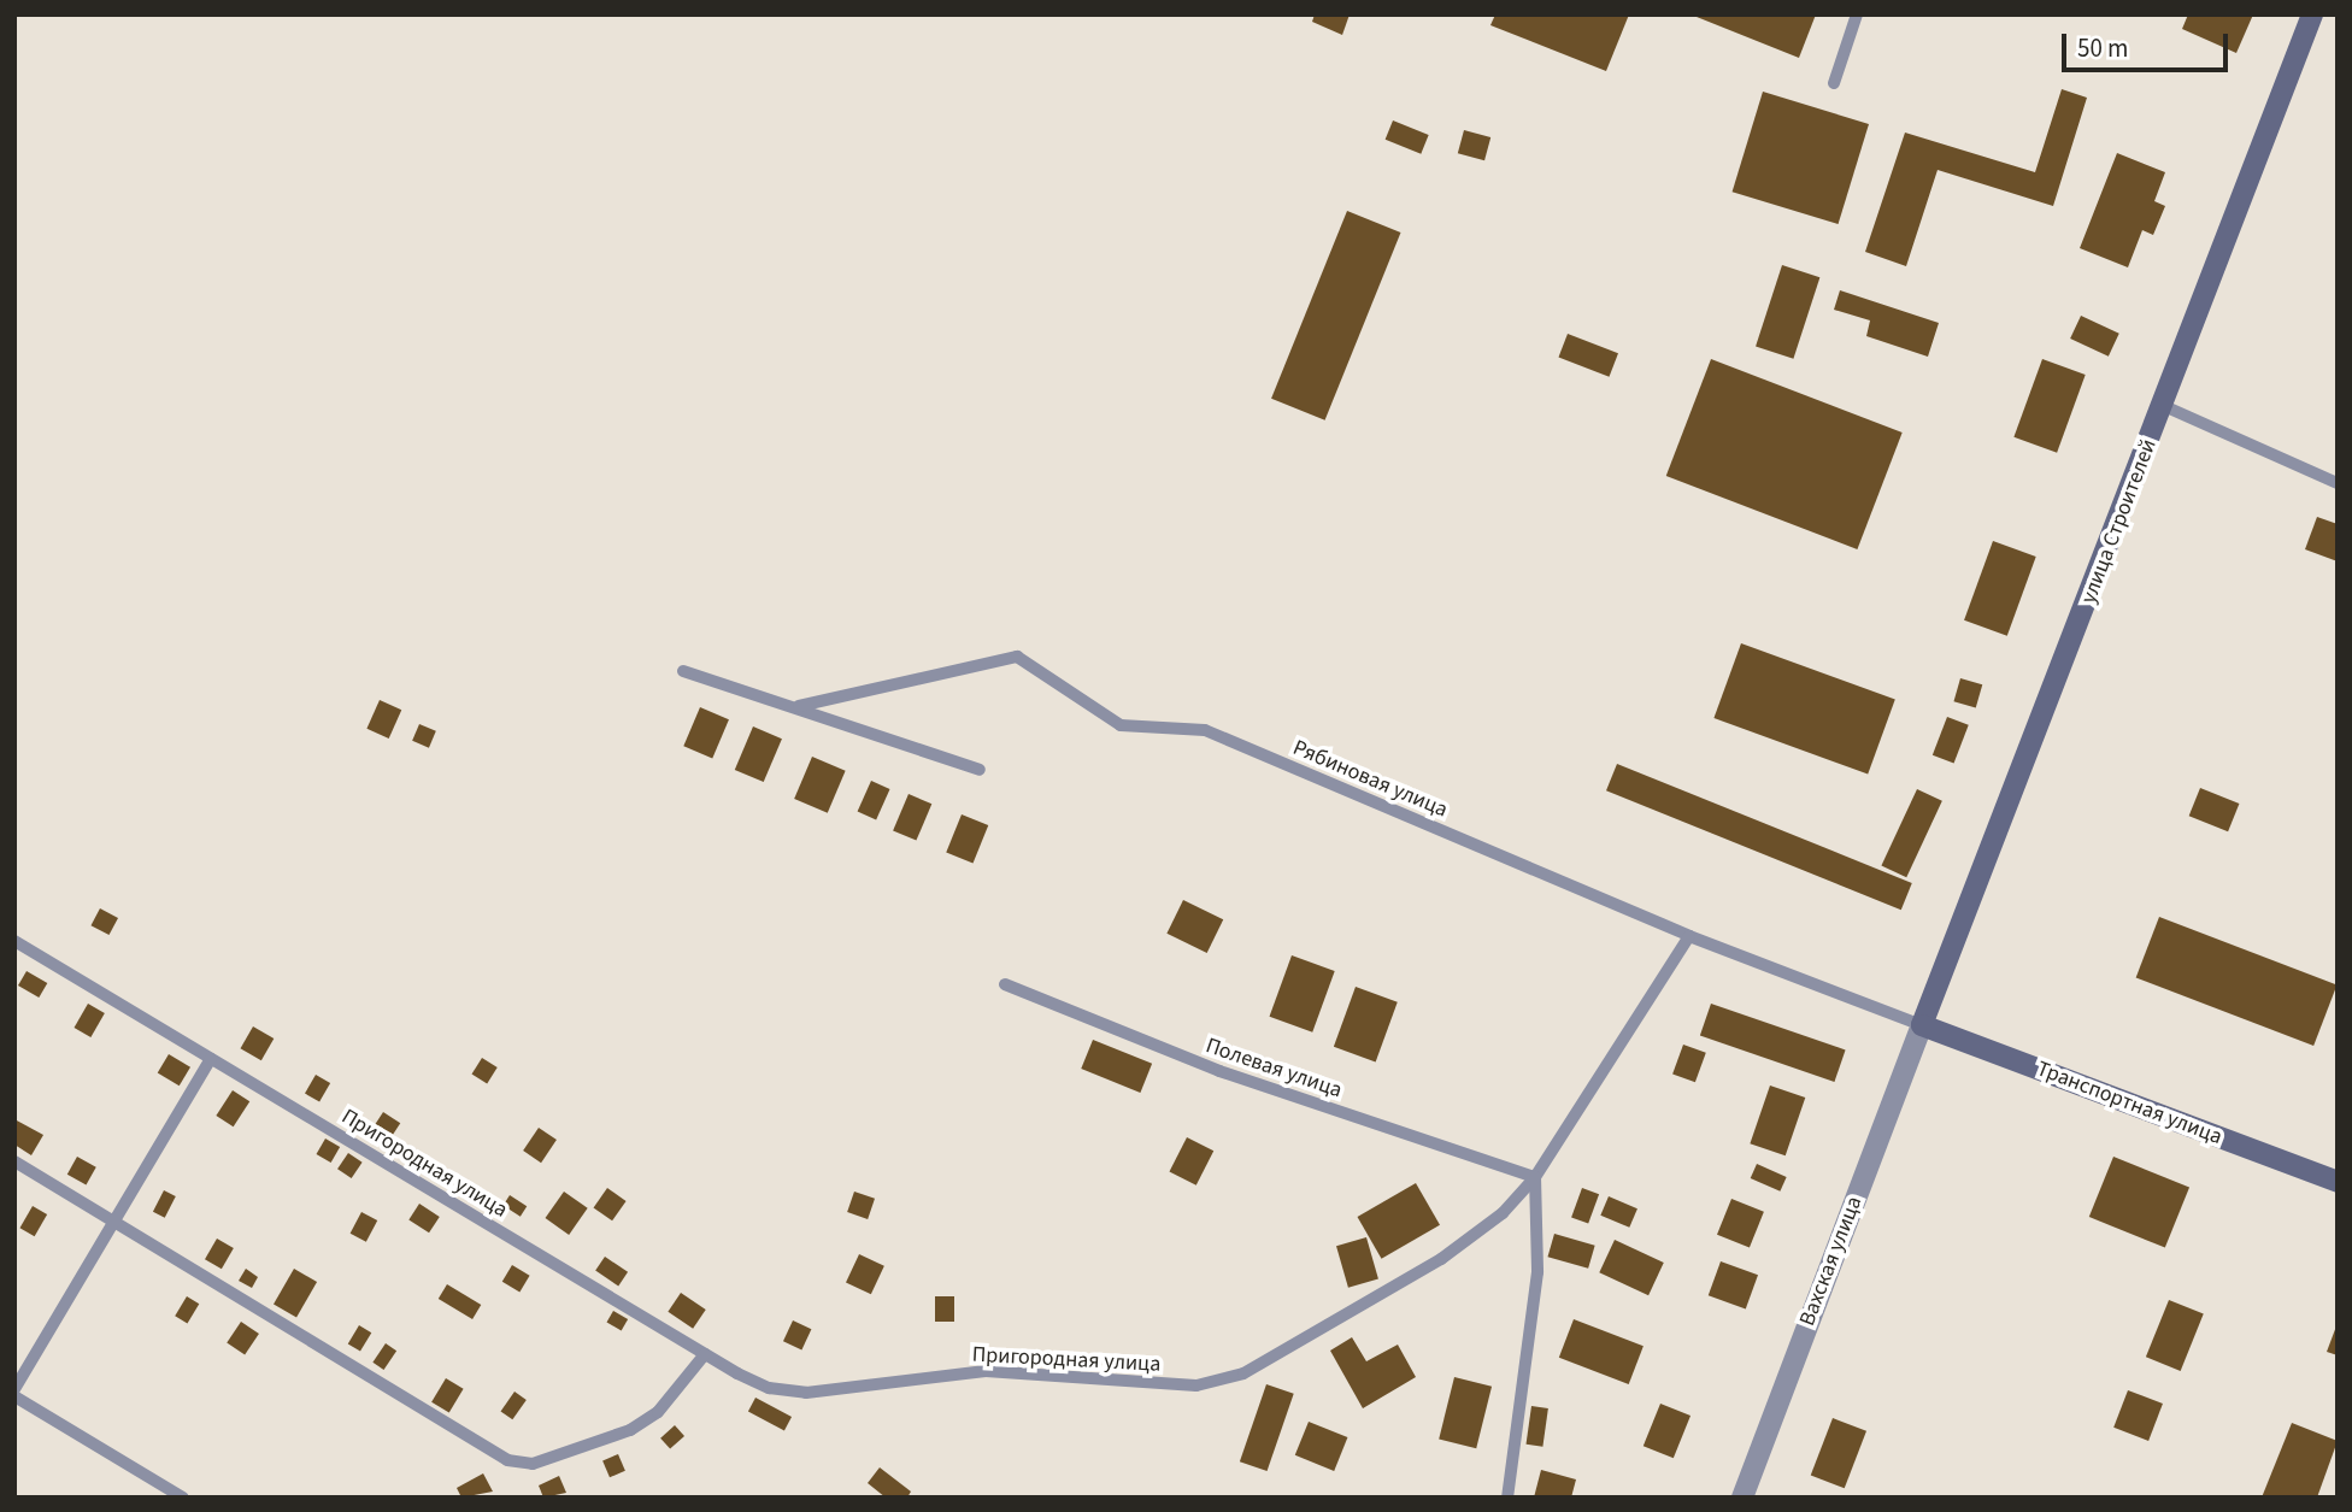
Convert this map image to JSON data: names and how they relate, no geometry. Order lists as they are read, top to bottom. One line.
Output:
{"streets":{"main road":["улица Строителей","Транспортная улица"],"street":["Вахская улица"],"lane":["Рябиновая улица","Полевая улица","Пригородная улица"]},"crossings":[["улица Строителей","Рябиновая улица"],["улица Строителей","Транспортная улица"],["улица Строителей","Вахская улица"],["Рябиновая улица","Транспортная улица"],["Рябиновая улица","Пригородная улица"],["Рябиновая улица","Вахская улица"],["Полевая улица","Пригородная улица"],["Транспортная улица","Вахская улица"]],"scale_bar":"50 m"}
